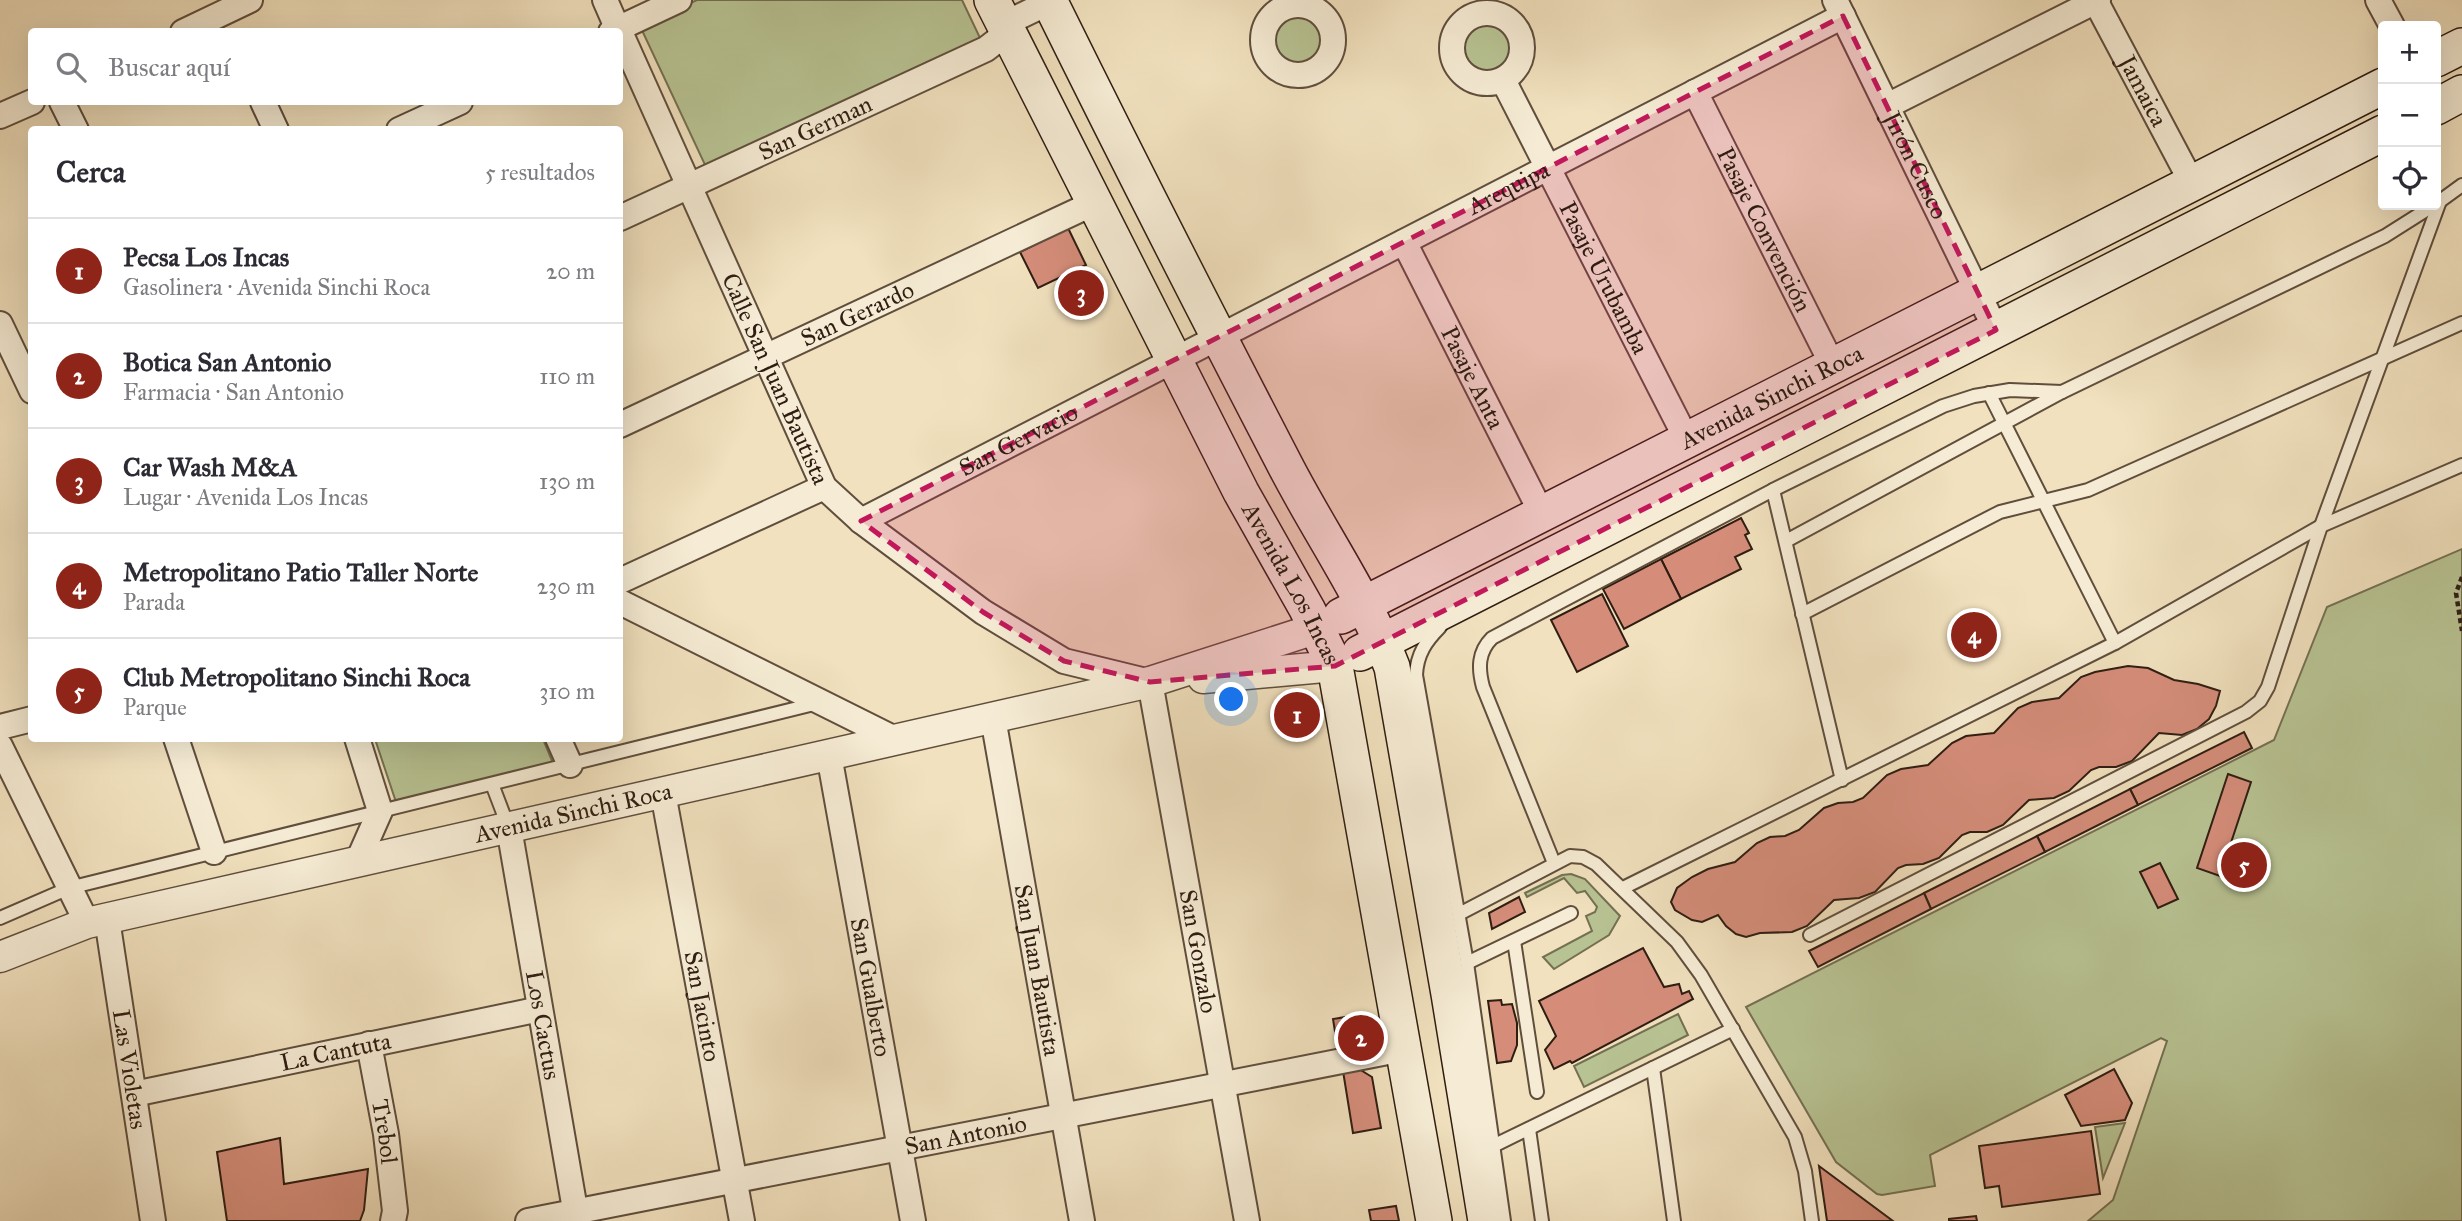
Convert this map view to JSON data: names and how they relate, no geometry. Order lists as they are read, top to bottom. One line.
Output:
{"streets":{"main road":["Avenida Sinchi Roca","Avenida Los Incas"],"street":["Jamaica","San German","Jirón Cusco","Arequipa","Pasaje Convención","Pasaje Urubamba","San Gerardo","Calle San Juan Bautista","Pasaje Anta","San Gervacio","San Gonzalo","San Juan Bautista","San Gualberto","San Jacinto","Los Cactus","La Cantuta","Las Violetas","Trebol","San Antonio"]},"crossings":[["Jamaica","Avenida Sinchi Roca"],["San German","Calle San Juan Bautista"],["San German","Avenida Los Incas"],["Jirón Cusco","Arequipa"],["Jirón Cusco","Avenida Sinchi Roca"],["Arequipa","Pasaje Convención"],["Arequipa","Pasaje Urubamba"],["Arequipa","Pasaje Anta"],["Arequipa","San Gervacio"],["Arequipa","Avenida Los Incas"],["Pasaje Convención","Avenida Sinchi Roca"],["Pasaje Urubamba","Avenida Sinchi Roca"],["San Gerardo","Calle San Juan Bautista"],["San Gerardo","Avenida Los Incas"],["Calle San Juan Bautista","Avenida Sinchi Roca"],["Calle San Juan Bautista","San Gervacio"],["Calle San Juan Bautista","San Gonzalo"],["Pasaje Anta","Avenida Sinchi Roca"],["Avenida Sinchi Roca","Avenida Los Incas"],["Avenida Sinchi Roca","San Gonzalo"],["Avenida Sinchi Roca","San Juan Bautista"],["Avenida Sinchi Roca","San Gualberto"],["Avenida Sinchi Roca","San Jacinto"],["Avenida Sinchi Roca","Los Cactus"],["Avenida Sinchi Roca","Las Violetas"],["San Gervacio","Avenida Los Incas"],["Avenida Los Incas","San Antonio"],["San Gonzalo","San Antonio"],["San Juan Bautista","San Antonio"],["San Gualberto","San Antonio"],["San Jacinto","San Antonio"],["Los Cactus","La Cantuta"],["Los Cactus","San Antonio"],["La Cantuta","Las Violetas"],["La Cantuta","Trebol"]],"page":{"map_buttons":["+","−"],"search":"Buscar aquí","heading":["Cerca","5 resultados"],"list":[{"mark":"1","name":"Pecsa Los Incas","note":"Gasolinera · Avenida Sinchi Roca","value":"20 m"},{"mark":"2","name":"Botica San Antonio","note":"Farmacia · San Antonio","value":"110 m"},{"mark":"3","name":"Car Wash M&A","note":"Lugar · Avenida Los Incas","value":"130 m"},{"mark":"4","name":"Metropolitano Patio Taller Norte","note":"Parada","value":"230 m"},{"mark":"5","name":"Club Metropolitano Sinchi Roca","note":"Parque","value":"310 m"}],"pins":["3","4","1","5","2"]}}
